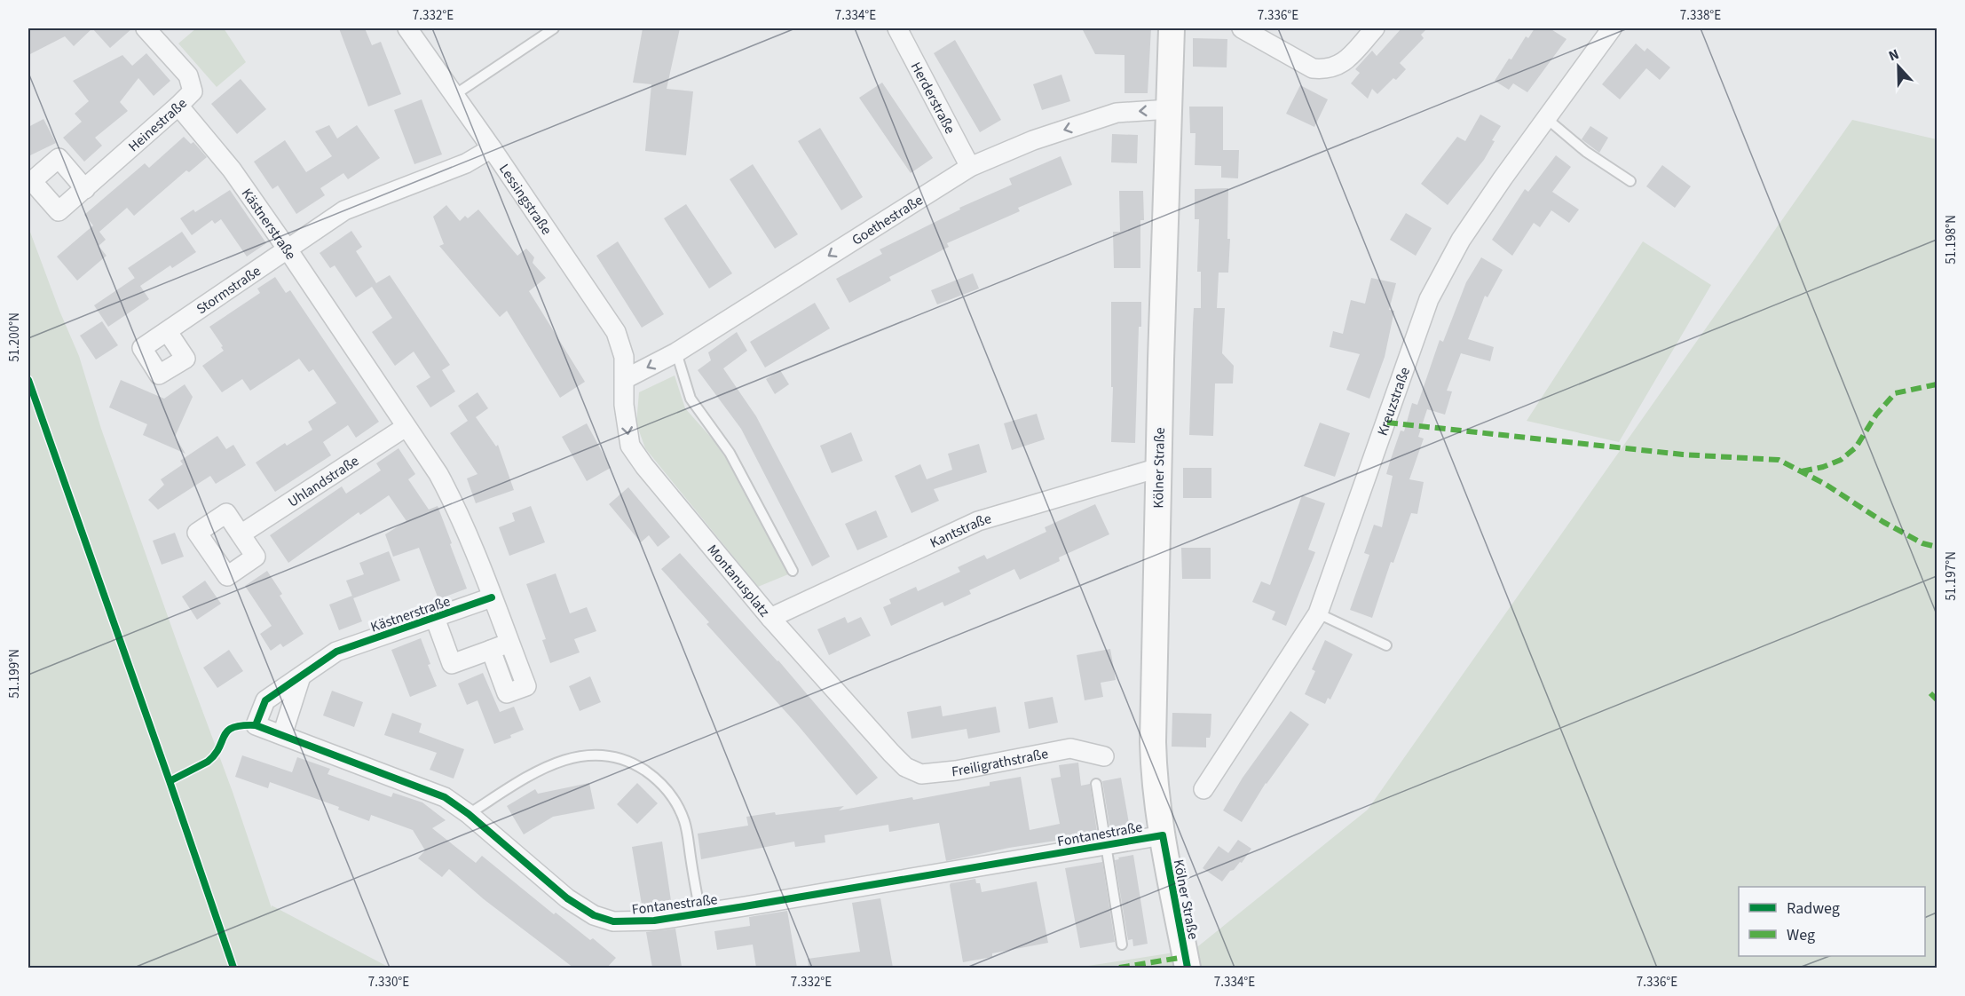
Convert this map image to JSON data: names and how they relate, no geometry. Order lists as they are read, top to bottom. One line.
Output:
{"streets":{"main road":["Kölner Straße"],"street":["Herderstraße","Heinestraße","Lessingstraße","Goethestraße","Kästnerstraße","Stormstraße","Kreuzstraße","Uhlandstraße","Kantstraße","Montanusplatz","Freiligrathstraße","Fontanestraße"]},"crossings":[["Herderstraße","Goethestraße"],["Heinestraße","Kästnerstraße"],["Lessingstraße","Goethestraße"],["Lessingstraße","Stormstraße"],["Lessingstraße","Montanusplatz"],["Goethestraße","Kölner Straße"],["Goethestraße","Montanusplatz"],["Kästnerstraße","Stormstraße"],["Kästnerstraße","Uhlandstraße"],["Kästnerstraße","Fontanestraße"],["Kölner Straße","Kantstraße"],["Kölner Straße","Fontanestraße"],["Kantstraße","Montanusplatz"],["Montanusplatz","Freiligrathstraße"]],"one_way":["Goethestraße","Montanusplatz"],"legend":["Radweg","Weg"],"north":"top","coordinates":["7.332°E","7.334°E","7.336°E","7.338°E","51.198°N","51.200°N","51.197°N","51.199°N","7.330°E"]}
